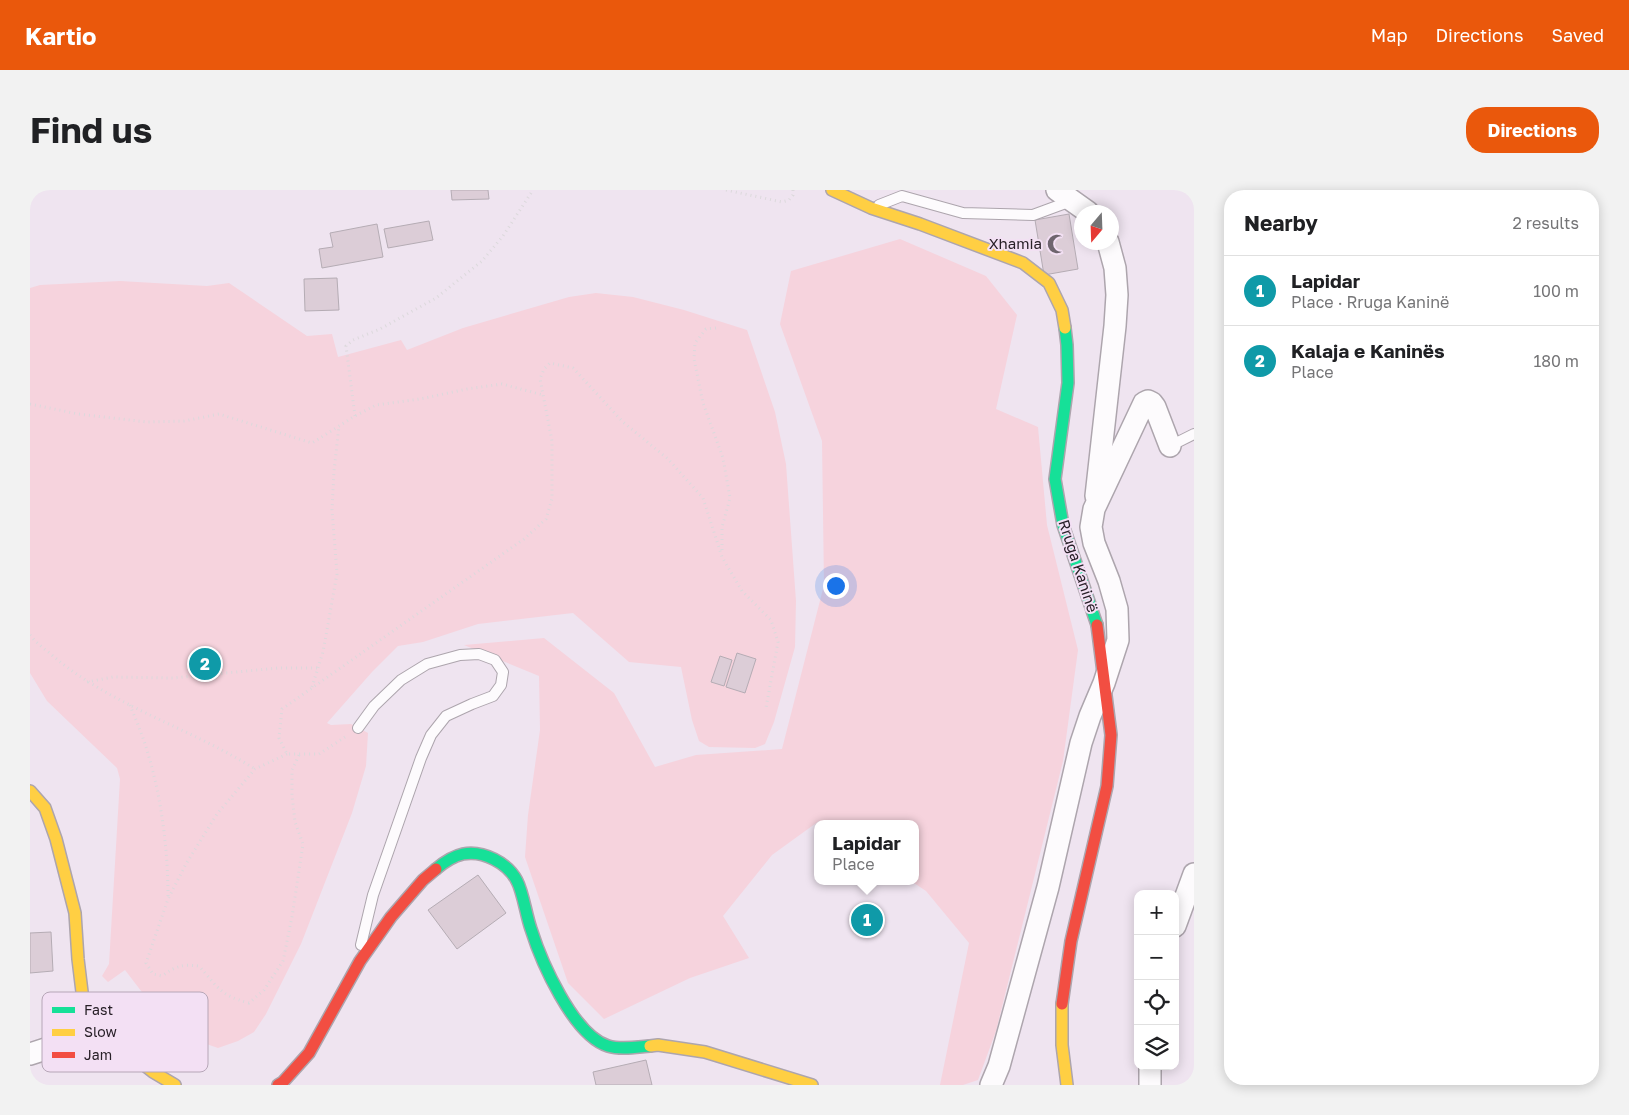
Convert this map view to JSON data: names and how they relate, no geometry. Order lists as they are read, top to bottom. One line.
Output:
{"streets":{"street":["Rruga Kaninë"]},"places":{"mosque":["Xhamia"]},"legend":["Fast","Slow","Jam"],"north":"bottom","page":{"header":"Kartio","nav":["Map","Directions","Saved"],"buttons":"Directions","title":"Find us","heading":["Nearby","2 results"],"list":[{"mark":"1","name":"Lapidar","note":"Place · Rruga Kaninë","value":"100 m"},{"mark":"2","name":"Kalaja e Kaninës","note":"Place","value":"180 m"}],"pins":["2","1"],"popup":["Lapidar","Place"],"map_buttons":["+","−"]}}
